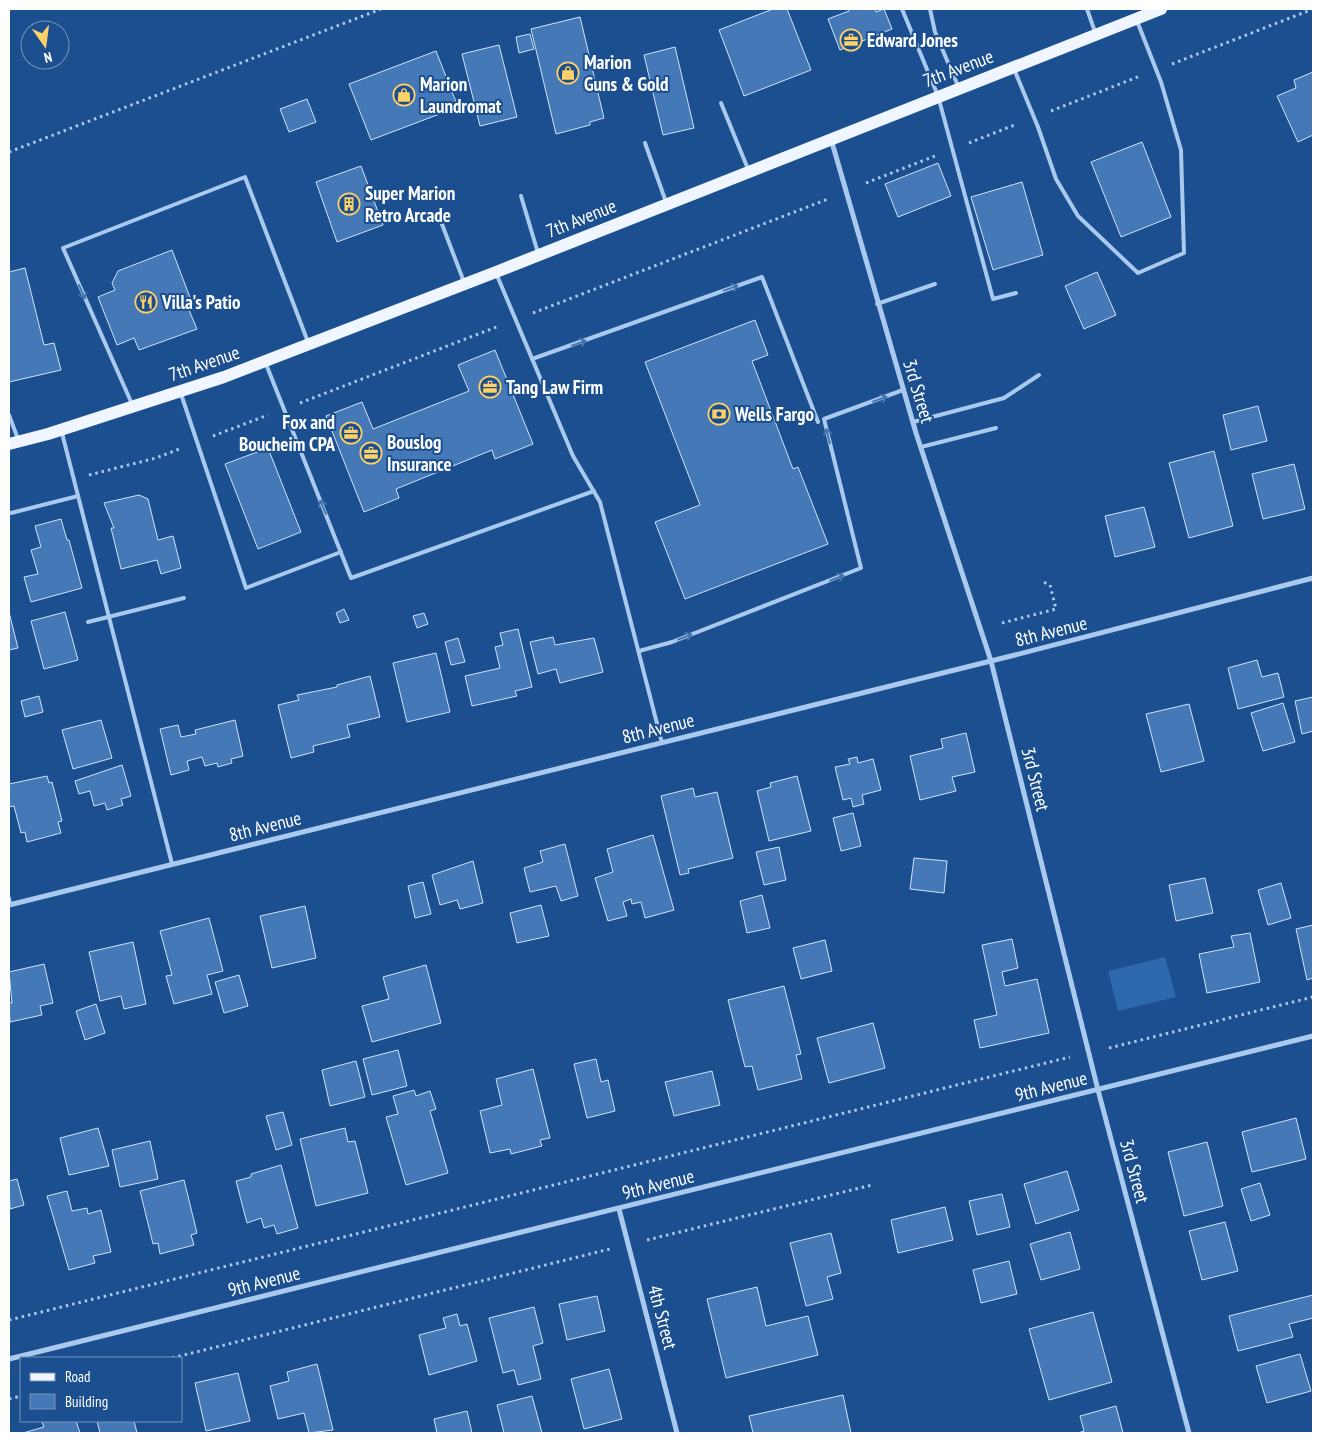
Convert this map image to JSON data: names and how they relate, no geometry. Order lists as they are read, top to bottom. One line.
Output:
{"streets":{"main road":["7th Avenue"],"street":["3rd Street","8th Avenue","9th Avenue","4th Street"]},"crossings":[["7th Avenue","3rd Street"],["3rd Street","8th Avenue"],["3rd Street","9th Avenue"],["9th Avenue","4th Street"]],"places":{"office":["Edward Jones","Tang Law Firm","Fox and Boucheim CPA","Bouslog Insurance"],"shop":["Marion Guns & Gold","Marion Laundromat"],"building":["Super Marion Retro Arcade"],"restaurant":["Villa's Patio"],"bank":["Wells Fargo"]},"legend":["Road","Building"],"north":"bottom"}
